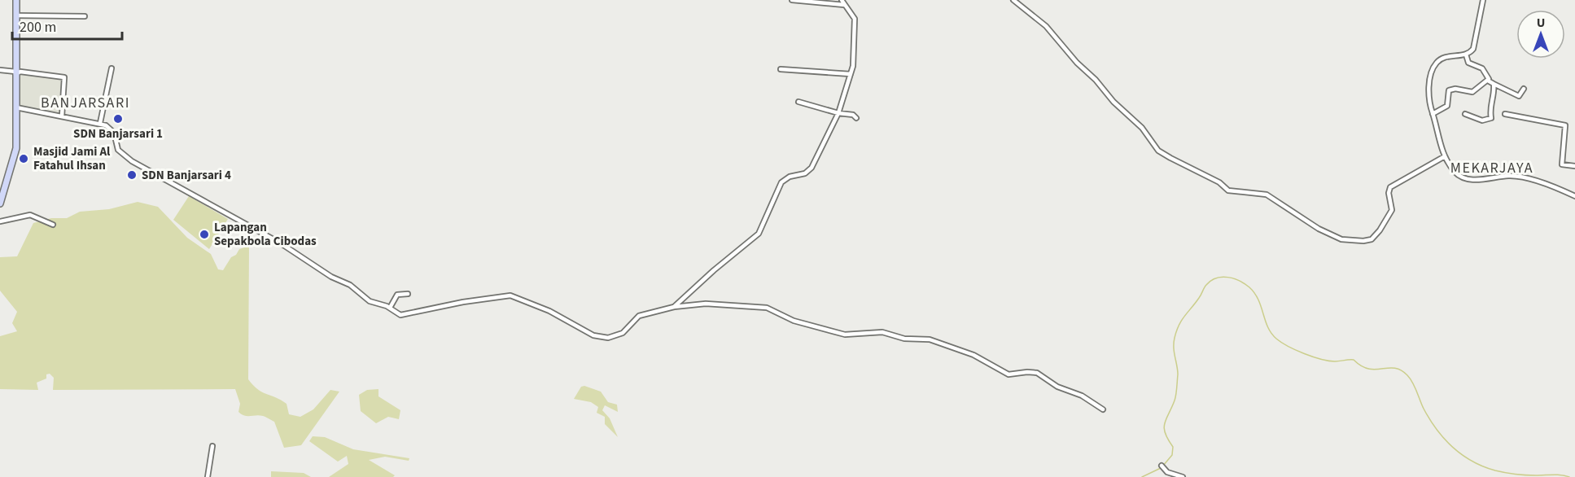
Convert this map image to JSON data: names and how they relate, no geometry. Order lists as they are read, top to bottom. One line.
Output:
{"districts":["BANJARSARI","MEKARJAYA"],"places":["SDN Banjarsari 1","Masjid Jami Al Fatahul Ihsan","SDN Banjarsari 4","Lapangan Sepakbola Cibodas"],"scale_bar":"200 m","north":"top"}
